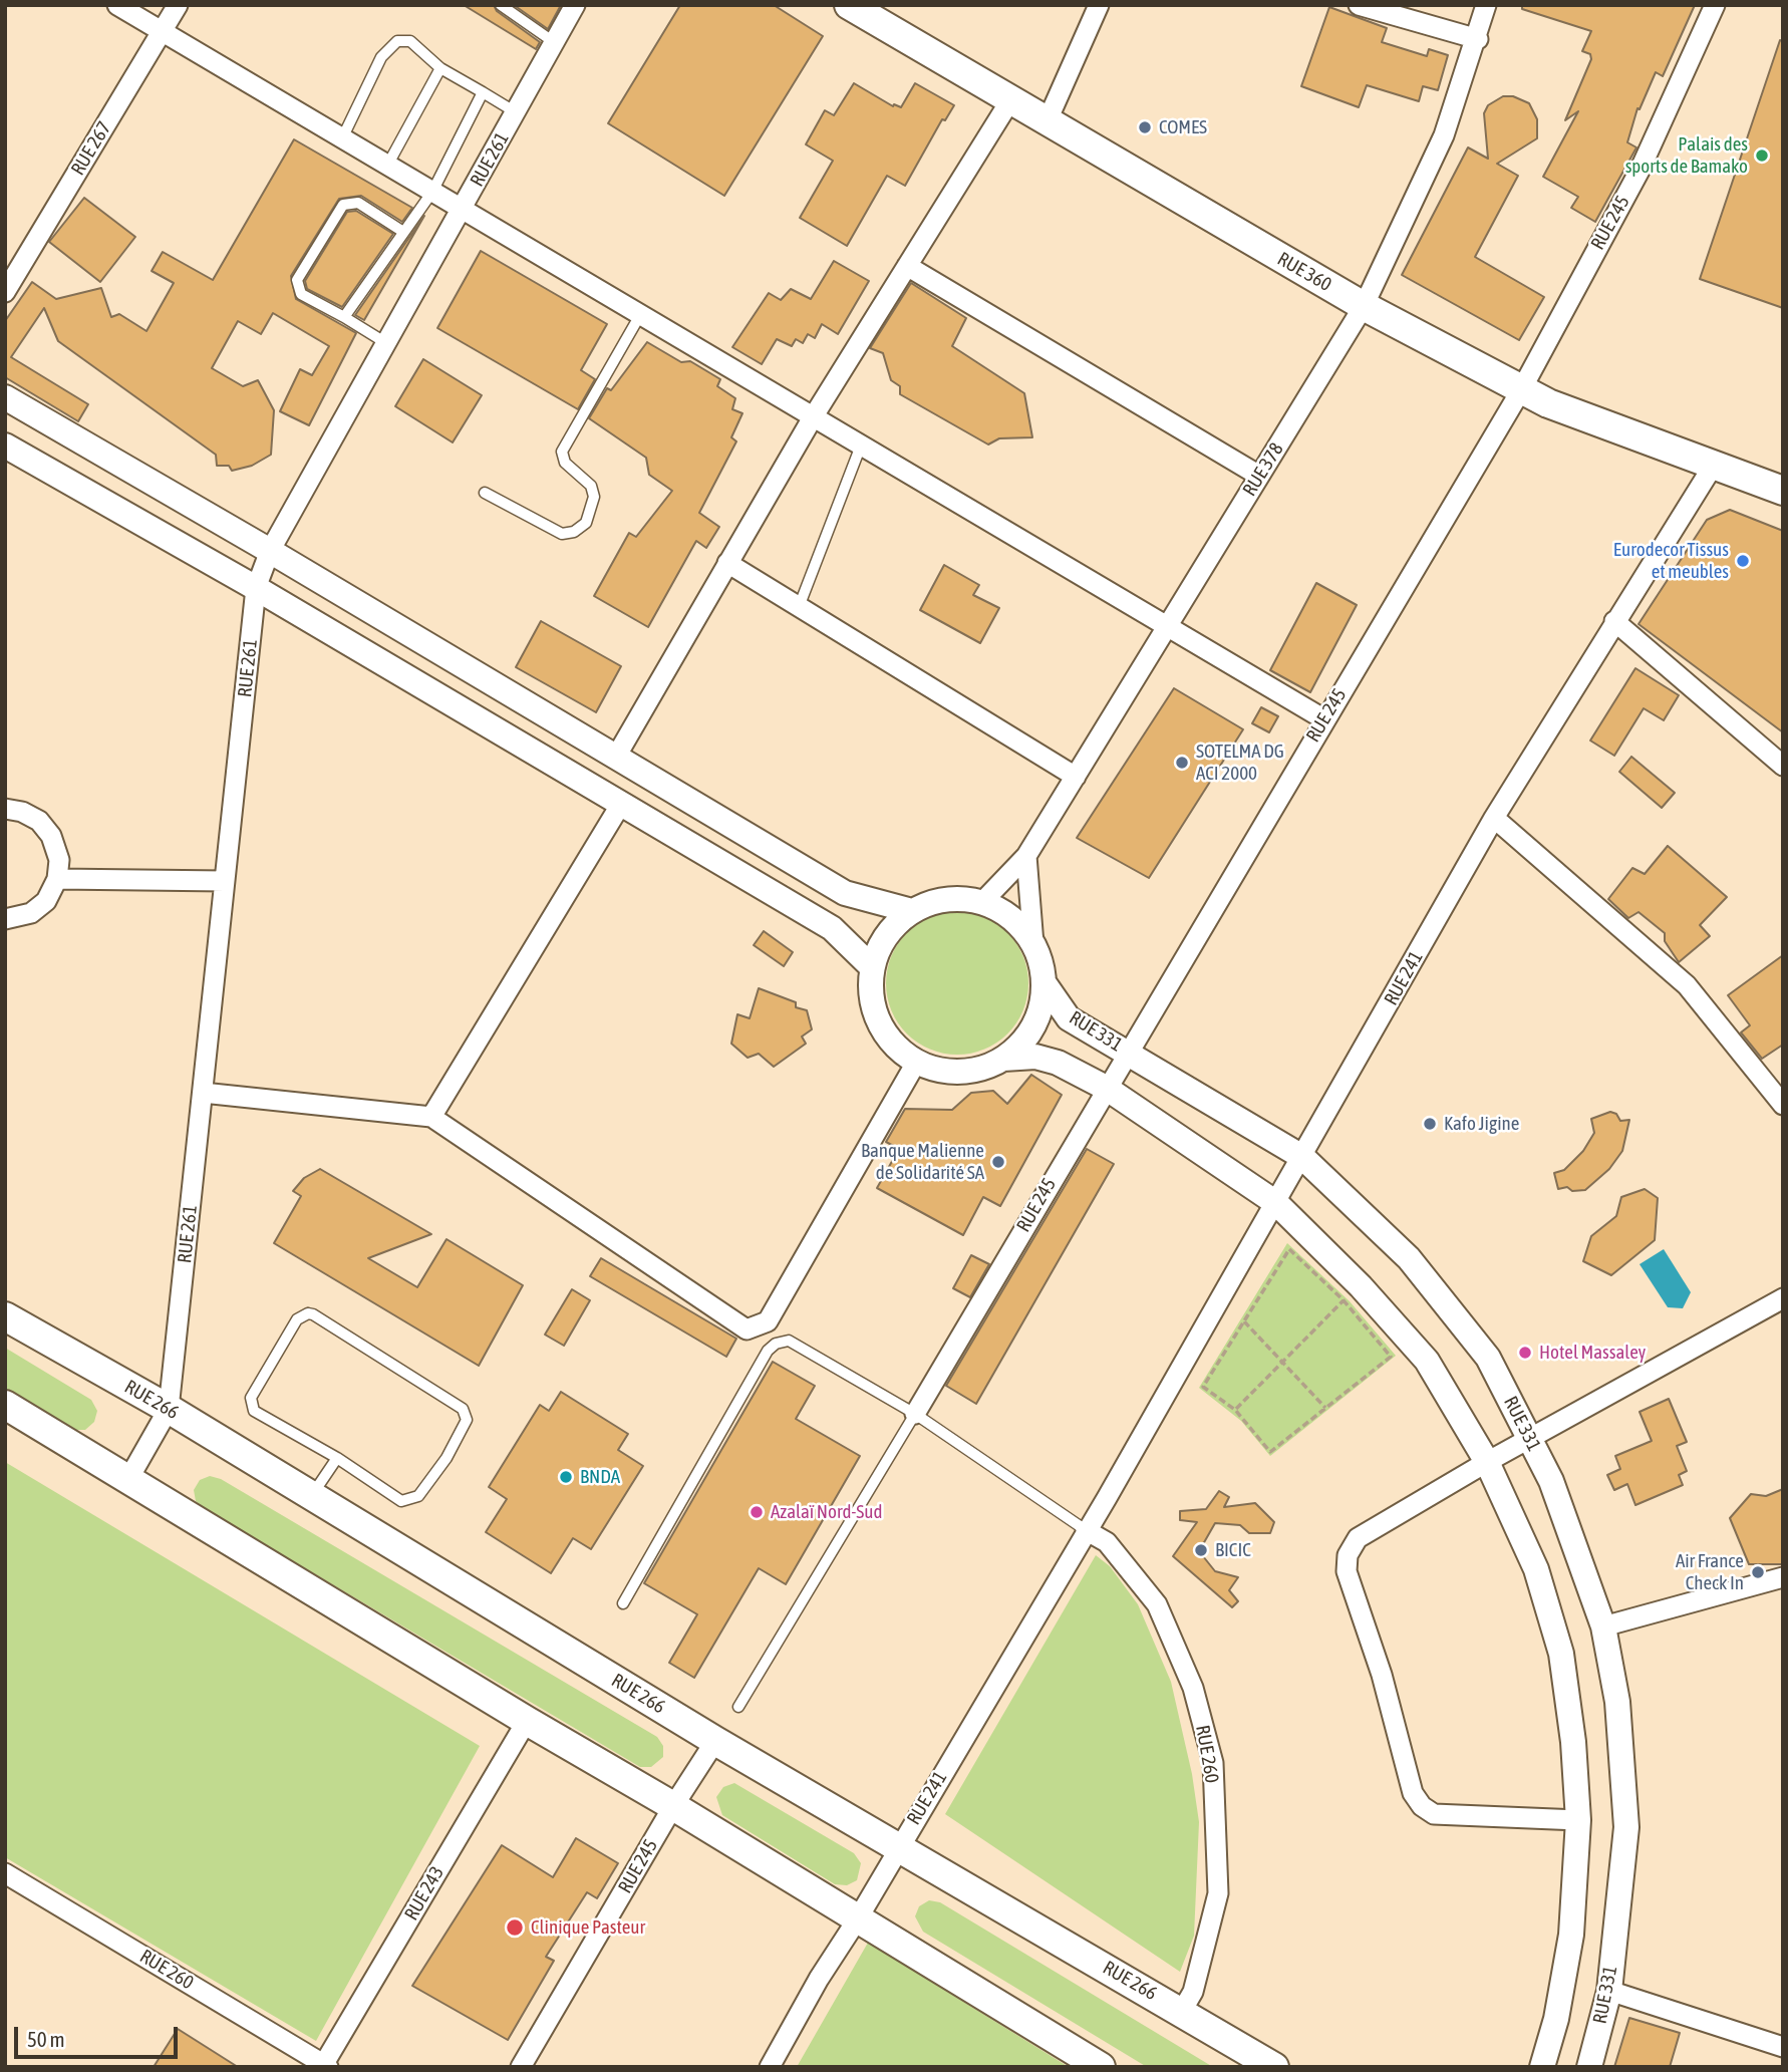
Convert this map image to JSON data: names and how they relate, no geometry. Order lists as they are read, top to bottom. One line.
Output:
{"streets":{"main road":["RUE 360","RUE 266"],"street":["RUE 267","RUE 261","RUE 245","RUE 378","RUE 241","RUE 331","RUE 260","RUE 243"]},"crossings":[["RUE 261","RUE 266"],["RUE 245","RUE 360"],["RUE 245","RUE 331"],["RUE 245","RUE 266"],["RUE 360","RUE 378"],["RUE 360","RUE 241"],["RUE 378","RUE 331"],["RUE 241","RUE 331"],["RUE 241","RUE 266"],["RUE 241","RUE 260"],["RUE 266","RUE 260"],["RUE 260","RUE 243"]],"places":["COMES","Palais des sports de Bamako","Eurodecor Tissus et meubles","SOTELMA DG ACI 2000","Kafo Jigine","Banque Malienne de Solidarité SA","Hotel Massaley","BNDA","Azalaï Nord-Sud","BICIC","Air France Check In","Clinique Pasteur"],"scale_bar":"50 m"}
